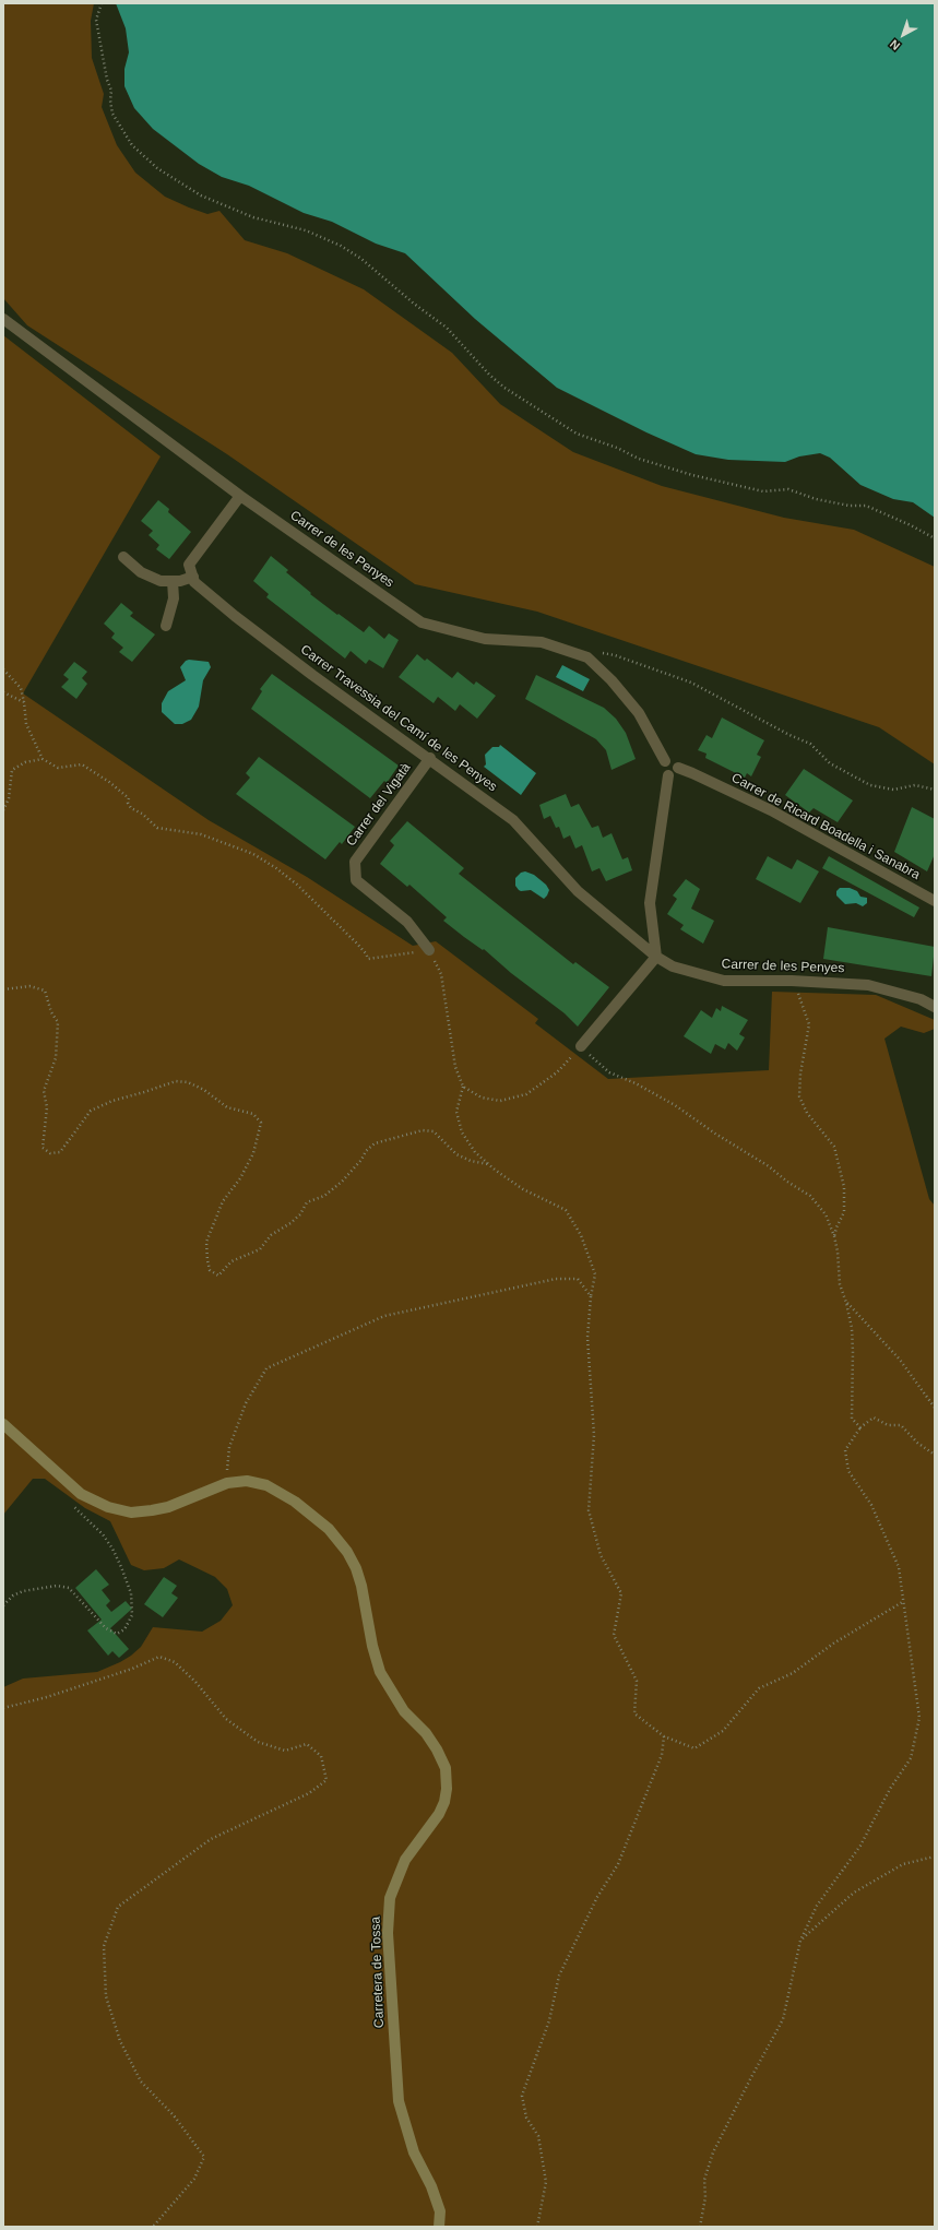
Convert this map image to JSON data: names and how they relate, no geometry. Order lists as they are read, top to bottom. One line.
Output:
{"streets":{"main road":["Carretera de Tossa"],"street":["Carrer de les Penyes","Carrer Travessia del Camí de les Penyes","Carrer del Vigatà","Carrer de Ricard Boadella i Sanabra"]},"crossings":[["Carrer de les Penyes","Carrer Travessia del Camí de les Penyes"],["Carrer de les Penyes","Carrer de Ricard Boadella i Sanabra"],["Carrer Travessia del Camí de les Penyes","Carrer del Vigatà"]],"north":"bottom left"}
